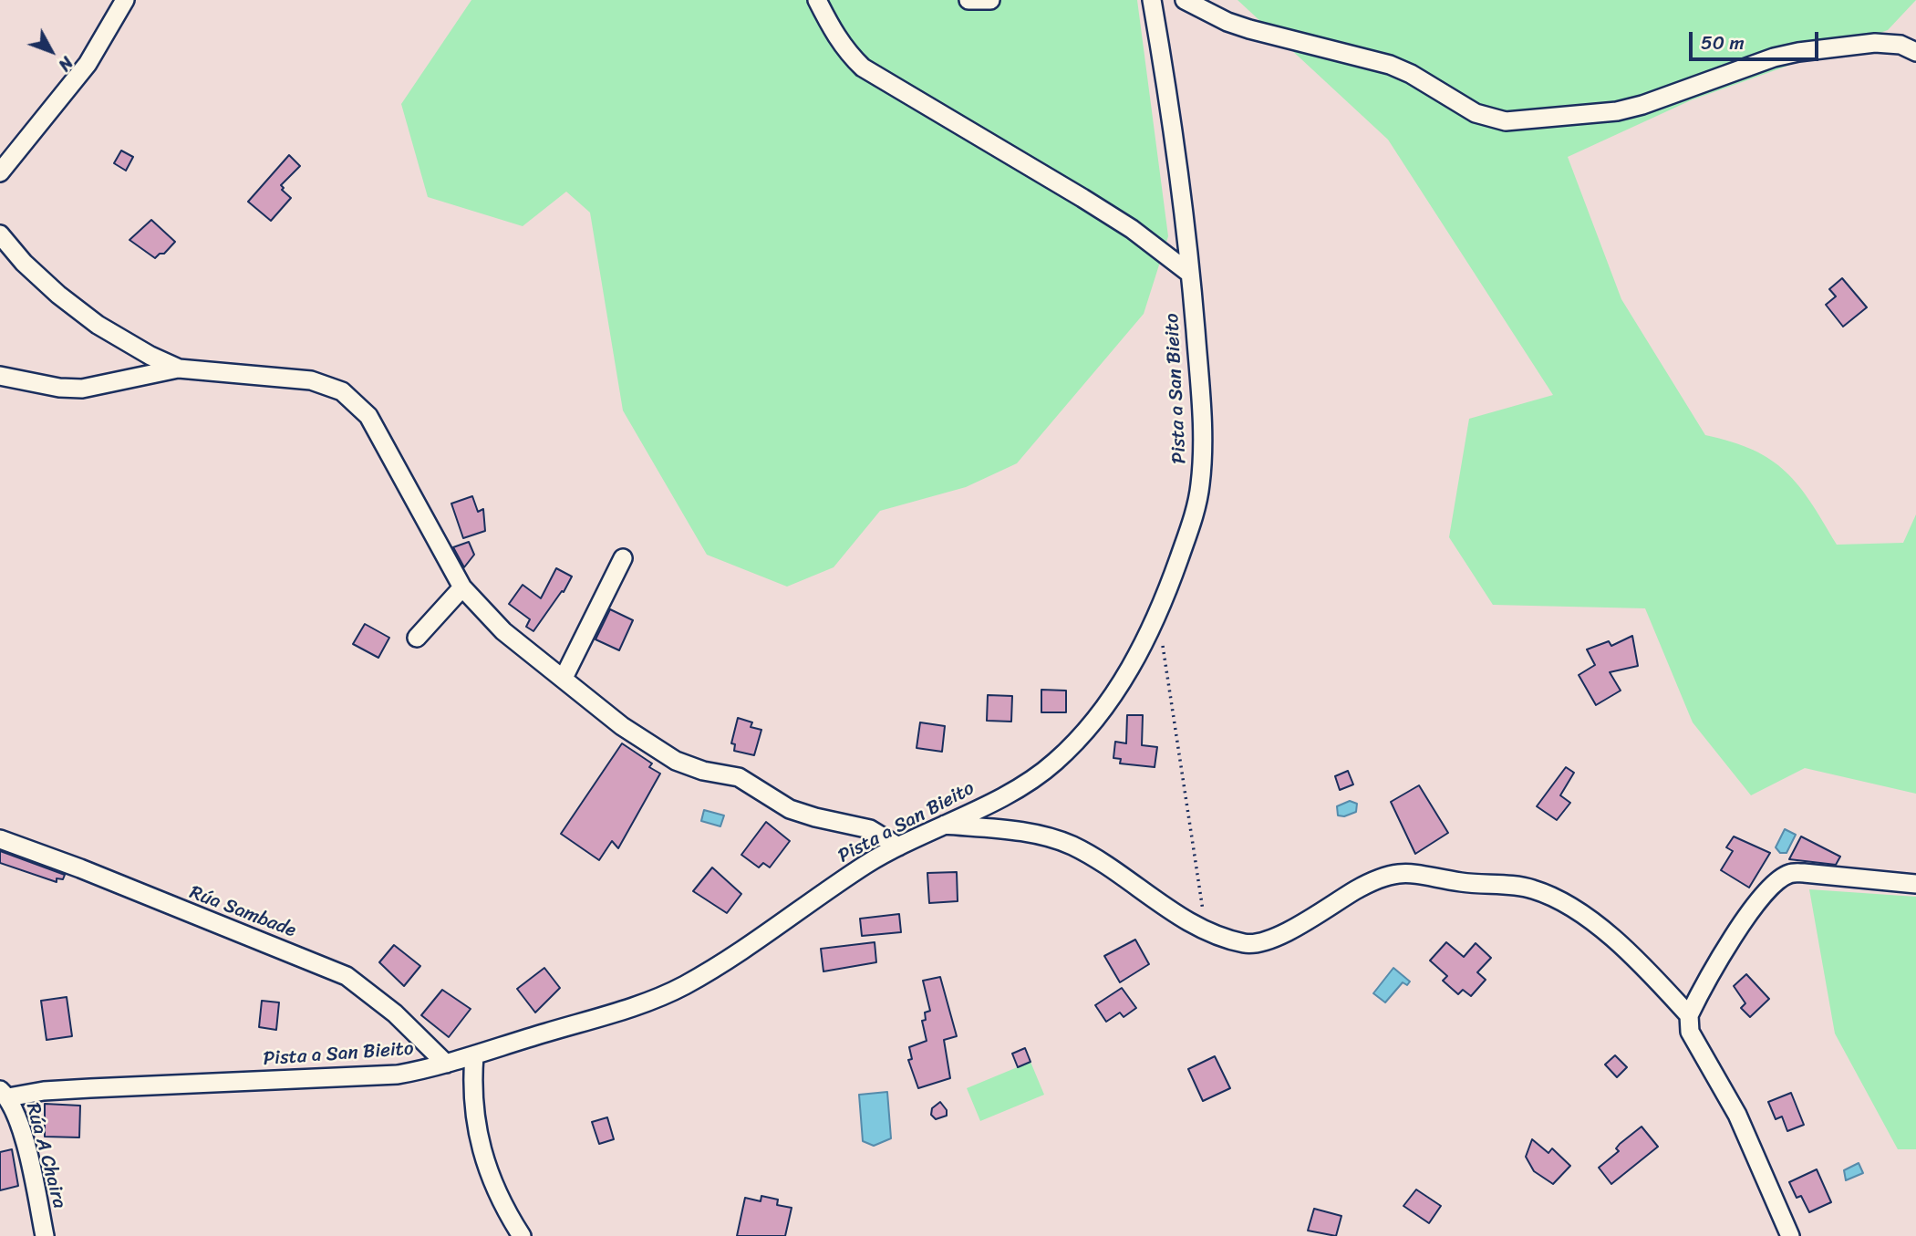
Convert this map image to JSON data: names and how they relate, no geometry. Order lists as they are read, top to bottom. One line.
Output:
{"streets":{"street":["Pista a San Bieito","Rúa Sambade","Rúa A Chaira"]},"crossings":[["Pista a San Bieito","Rúa Sambade"],["Pista a San Bieito","Rúa A Chaira"]],"scale_bar":"50 m","north":"bottom right"}
